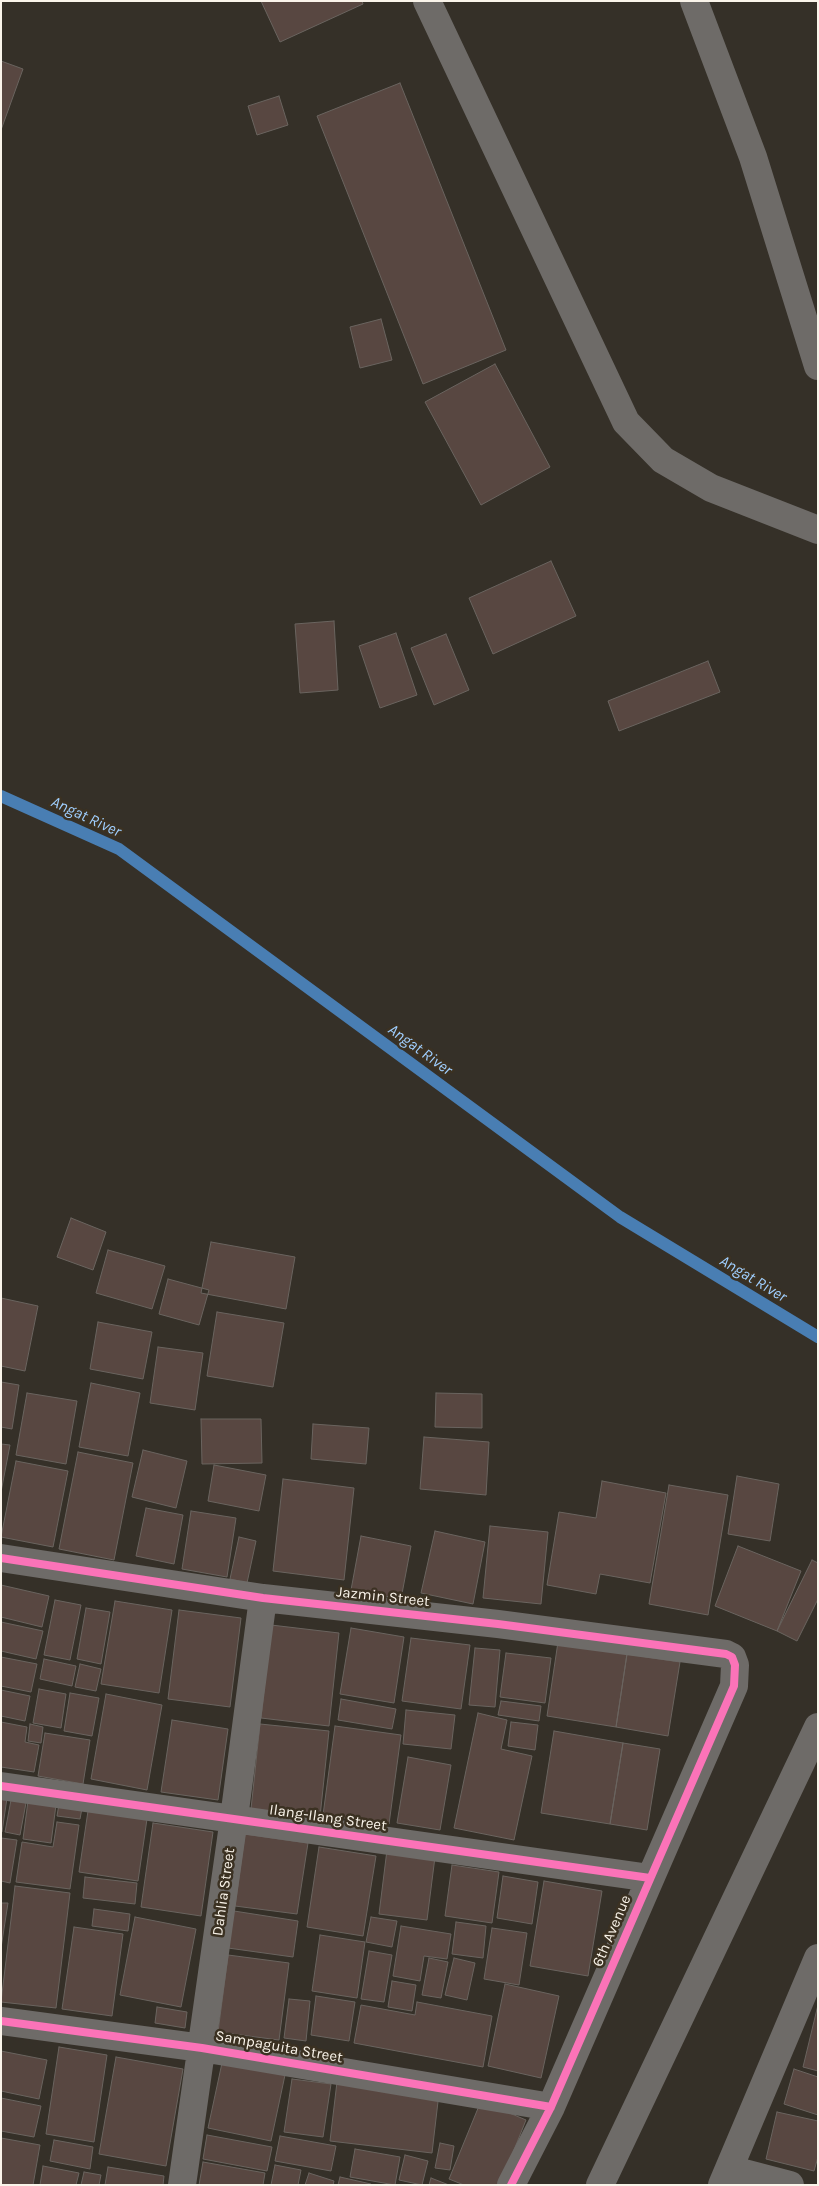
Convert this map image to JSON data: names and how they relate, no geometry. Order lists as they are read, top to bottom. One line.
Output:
{"streets":{"street":["Jazmin Street","Ilang-Ilang Street","Dahlia Street","6th Avenue","Sampaguita Street"]},"crossings":[["Jazmin Street","Dahlia Street"],["Jazmin Street","6th Avenue"],["Ilang-Ilang Street","Dahlia Street"],["Ilang-Ilang Street","6th Avenue"],["Dahlia Street","Sampaguita Street"],["6th Avenue","Sampaguita Street"]],"water":["Angat River"]}
